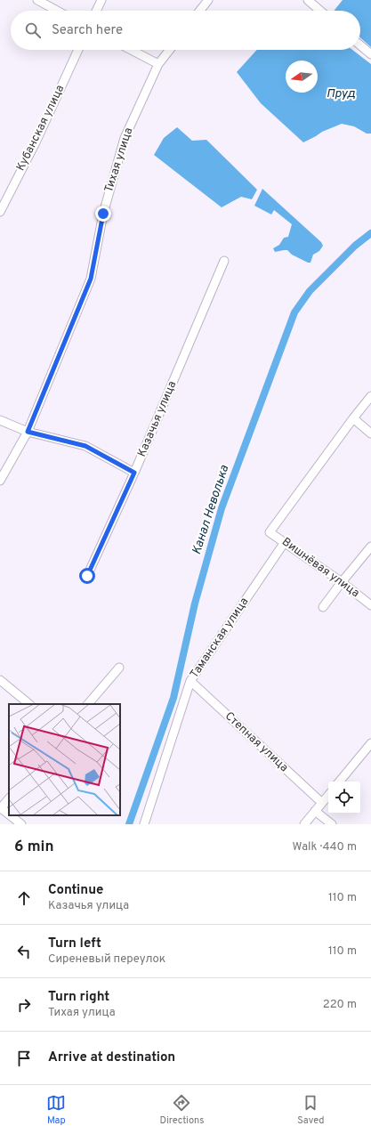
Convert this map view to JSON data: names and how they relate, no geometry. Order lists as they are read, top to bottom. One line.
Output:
{"streets":{"street":["Кубанская улица","Тихая улица","Казачья улица","Вишнёвая улица","Таманская улица","Степная улица"]},"crossings":[["Вишнёвая улица","Таманская улица"],["Таманская улица","Степная улица"]],"water":["Пруд","Канал Неволька"],"north":"left","page":{"search":"Search here","heading":["6 min","Walk · 440 m"],"list":[["Continue","Казачья улица","110 m"],["Turn left","Сиреневый переулок","110 m"],["Turn right","Тихая улица","220 m"],"Arrive at destination"],"nav":["Map","Directions","Saved"]}}
